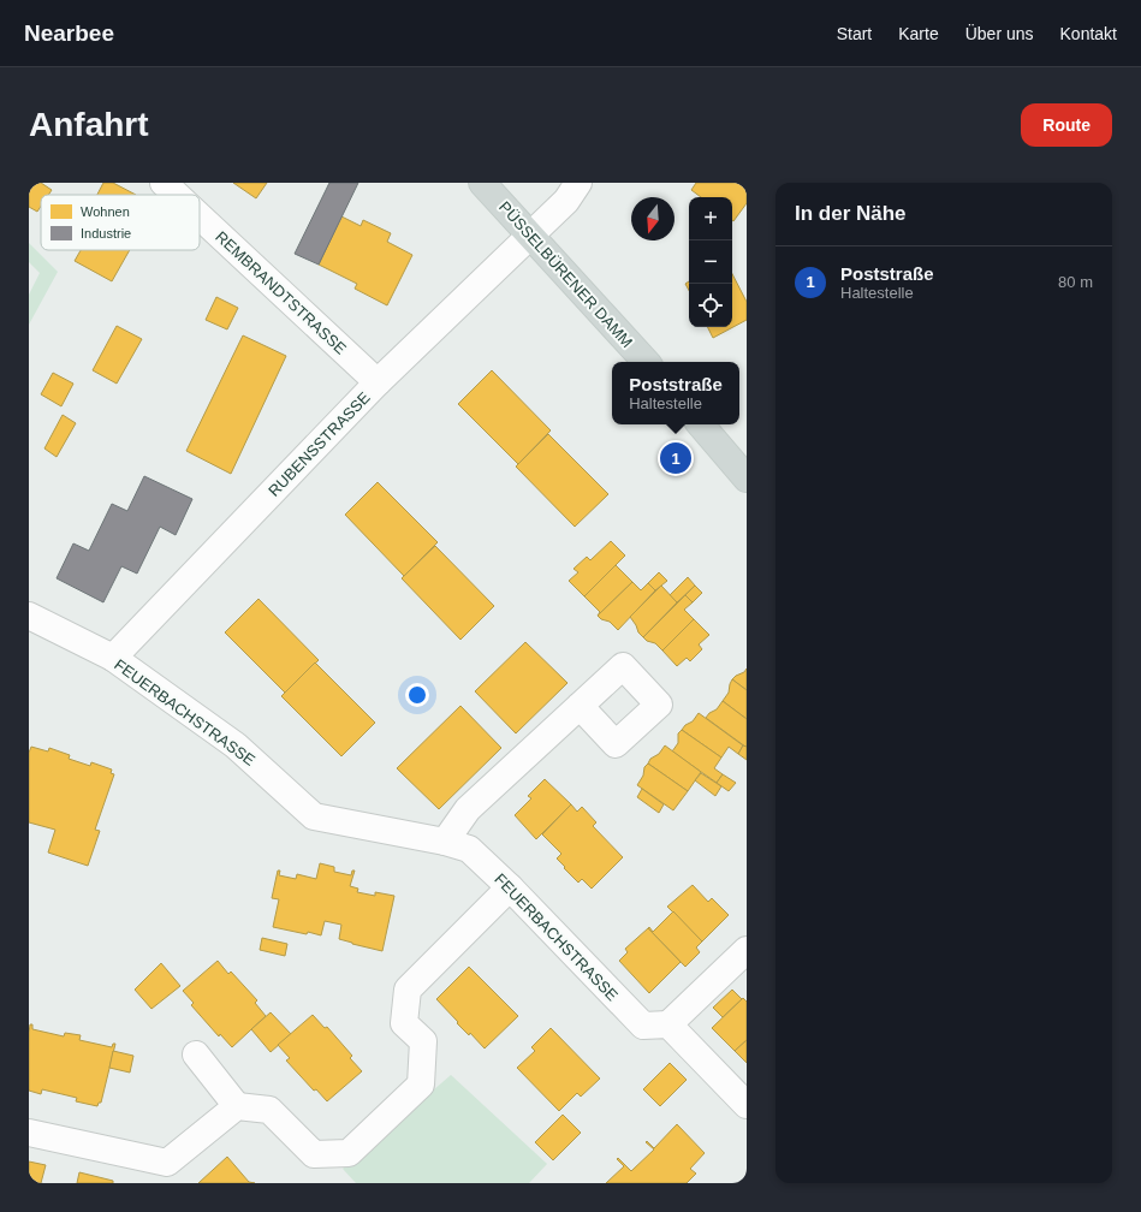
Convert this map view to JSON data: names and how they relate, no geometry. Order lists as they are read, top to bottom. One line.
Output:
{"streets":{"main road":["PÜSSELBÜRENER DAMM"],"street":["REMBRANDTSTRASSE","RUBENSSTRASSE","FEUERBACHSTRASSE"]},"crossings":[["PÜSSELBÜRENER DAMM","RUBENSSTRASSE"],["REMBRANDTSTRASSE","RUBENSSTRASSE"],["RUBENSSTRASSE","FEUERBACHSTRASSE"]],"legend":["Wohnen","Industrie"],"north":"bottom","page":{"header":"Nearbee","nav":["Start","Karte","Über uns","Kontakt"],"buttons":"Route","title":"Anfahrt","heading":"In der Nähe","map_buttons":["+","−"],"list":[{"mark":"1","name":"Poststraße","note":"Haltestelle","value":"80 m"}],"popup":["Poststraße","Haltestelle"],"pins":"1"}}
